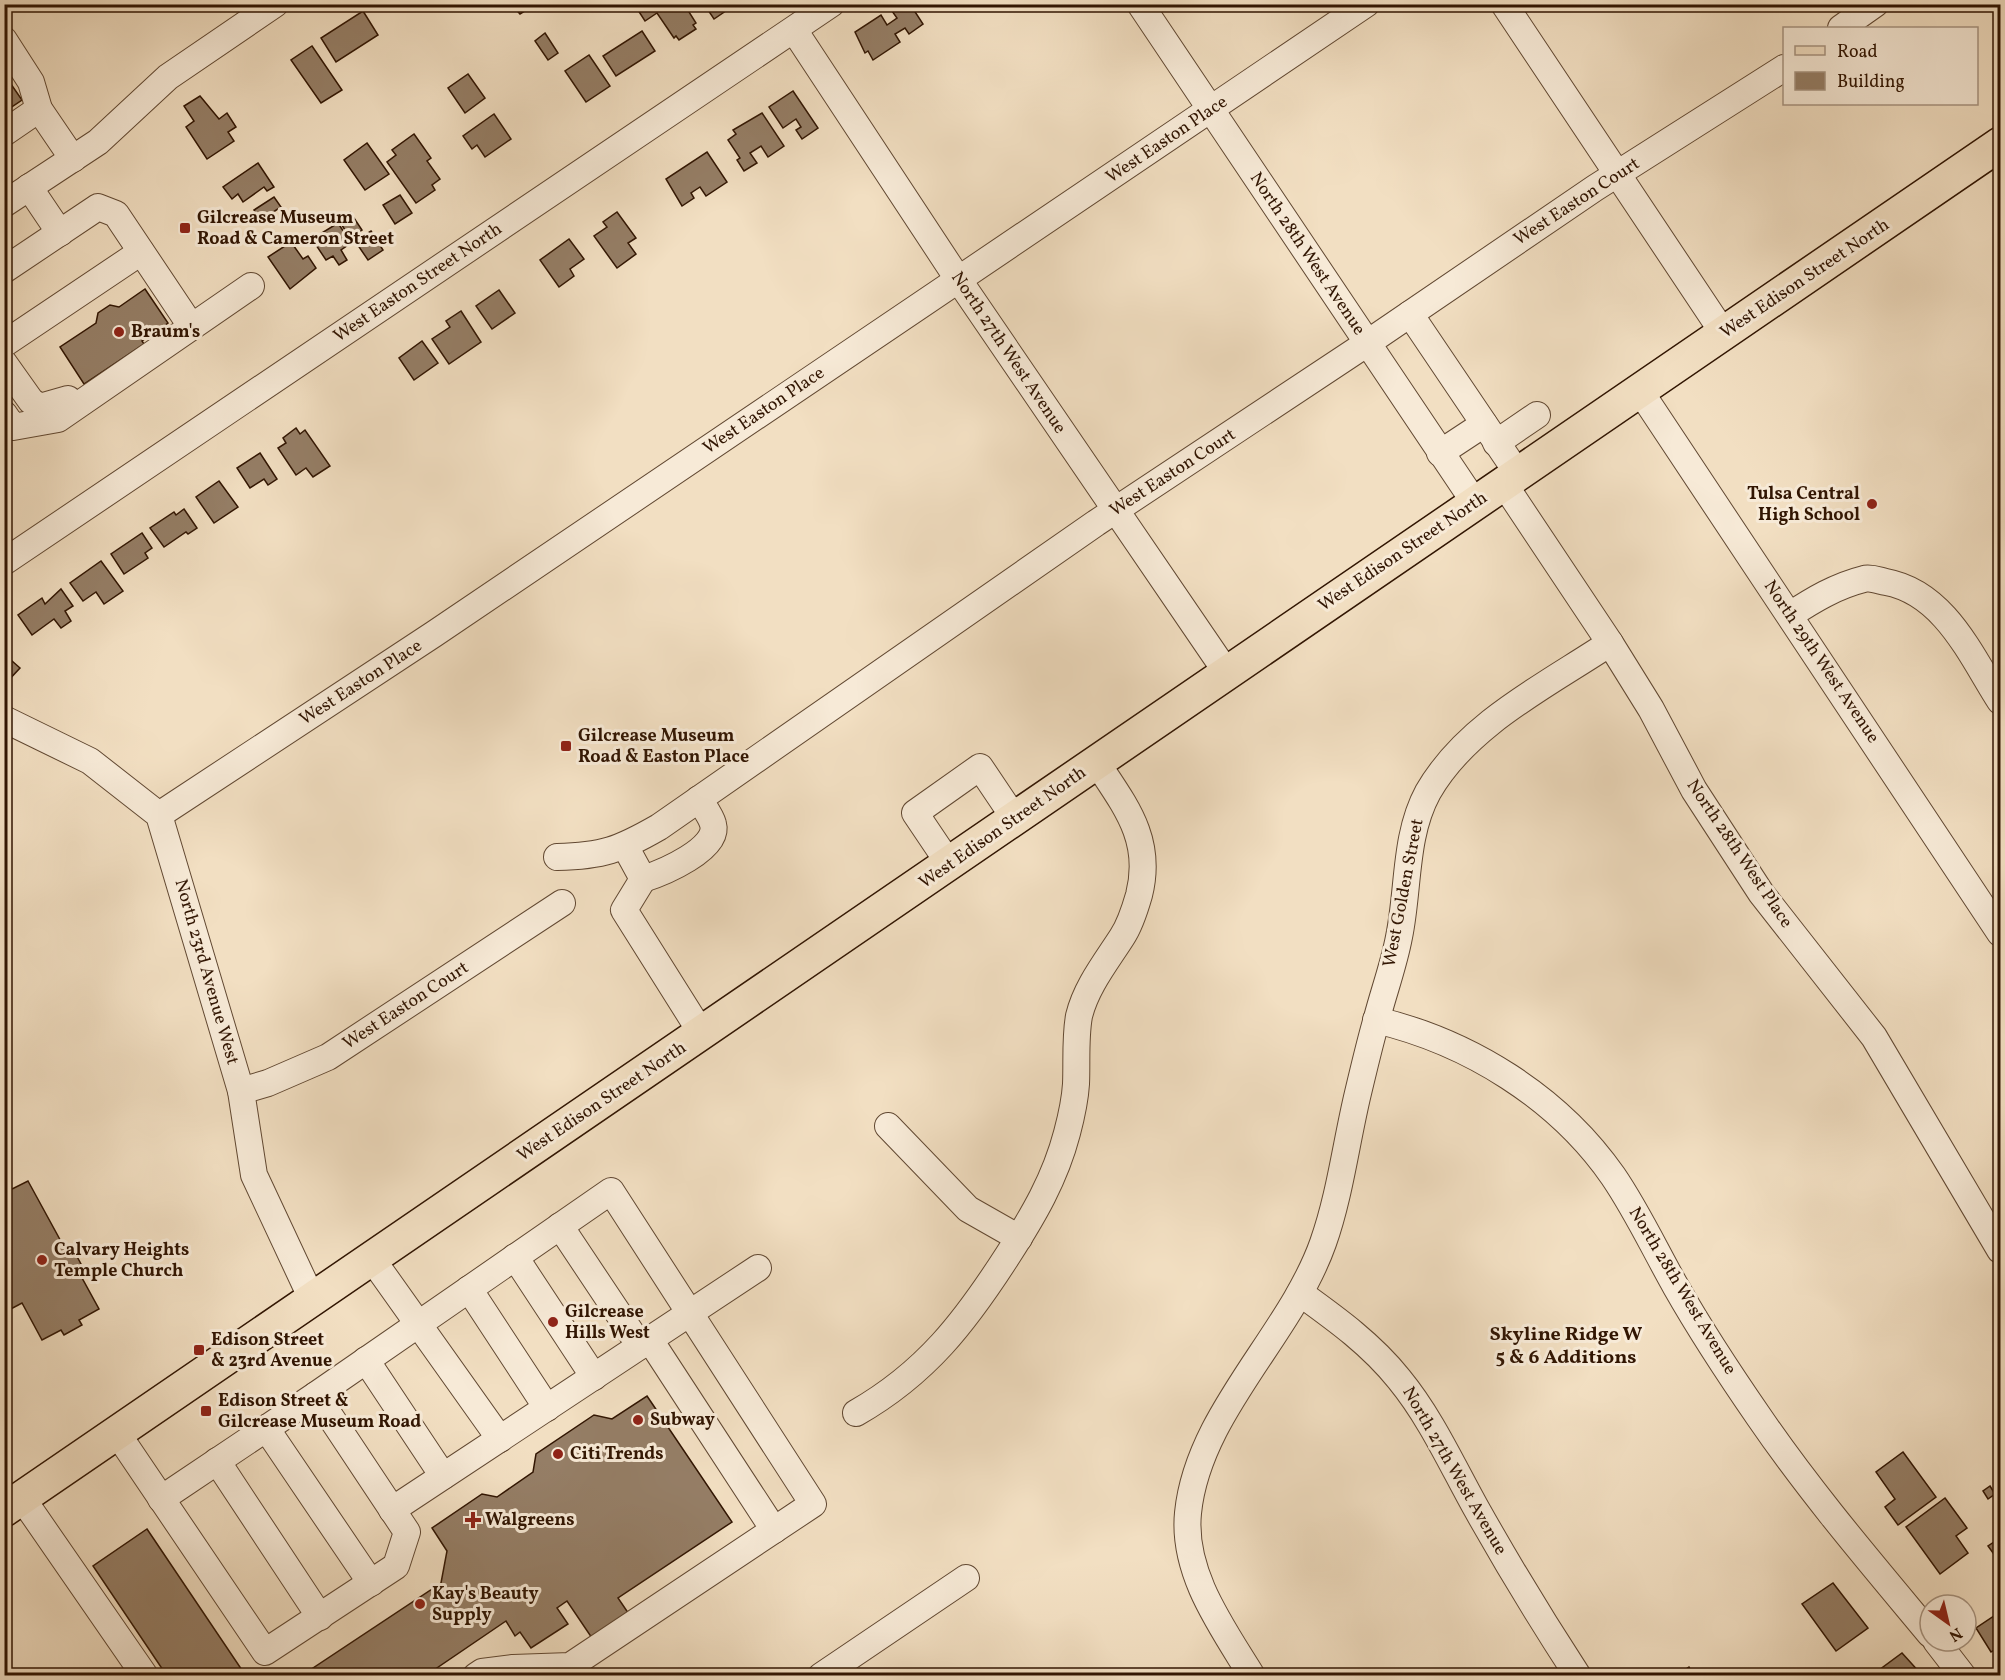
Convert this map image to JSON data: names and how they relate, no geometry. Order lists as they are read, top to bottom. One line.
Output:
{"streets":{"main road":["West Edison Street North"],"street":["West Easton Place","West Easton Court","North 28th West Avenue","West Easton Street North","North 27th West Avenue","North 29th West Avenue","North 28th West Place","West Golden Street","North 23rd Avenue West"]},"crossings":[["West Easton Place","North 28th West Avenue"],["West Easton Place","North 27th West Avenue"],["West Easton Place","North 23rd Avenue West"],["West Easton Court","North 28th West Avenue"],["West Easton Court","North 27th West Avenue"],["West Easton Court","North 28th West Place"],["West Easton Court","North 23rd Avenue West"],["North 28th West Avenue","West Edison Street North"],["North 28th West Avenue","West Golden Street"],["West Edison Street North","North 27th West Avenue"],["West Edison Street North","North 29th West Avenue"],["West Edison Street North","North 28th West Place"],["West Edison Street North","North 23rd Avenue West"],["West Easton Street North","North 27th West Avenue"],["North 27th West Avenue","West Golden Street"],["North 28th West Place","West Golden Street"]],"districts":["Skyline Ridge W 5 & 6 Additions"],"places":{"transit":["Gilcrease Museum Road & Cameron Street","Gilcrease Museum Road & Easton Place","Edison Street & 23rd Avenue","Edison Street & Gilcrease Museum Road"],"other":["Braum's","Tulsa Central High School","Calvary Heights Temple Church","Gilcrease Hills West","Subway","Citi Trends","Kay's Beauty Supply"],"health":["Walgreens"]},"legend":["Road","Building"],"north":"bottom right"}
